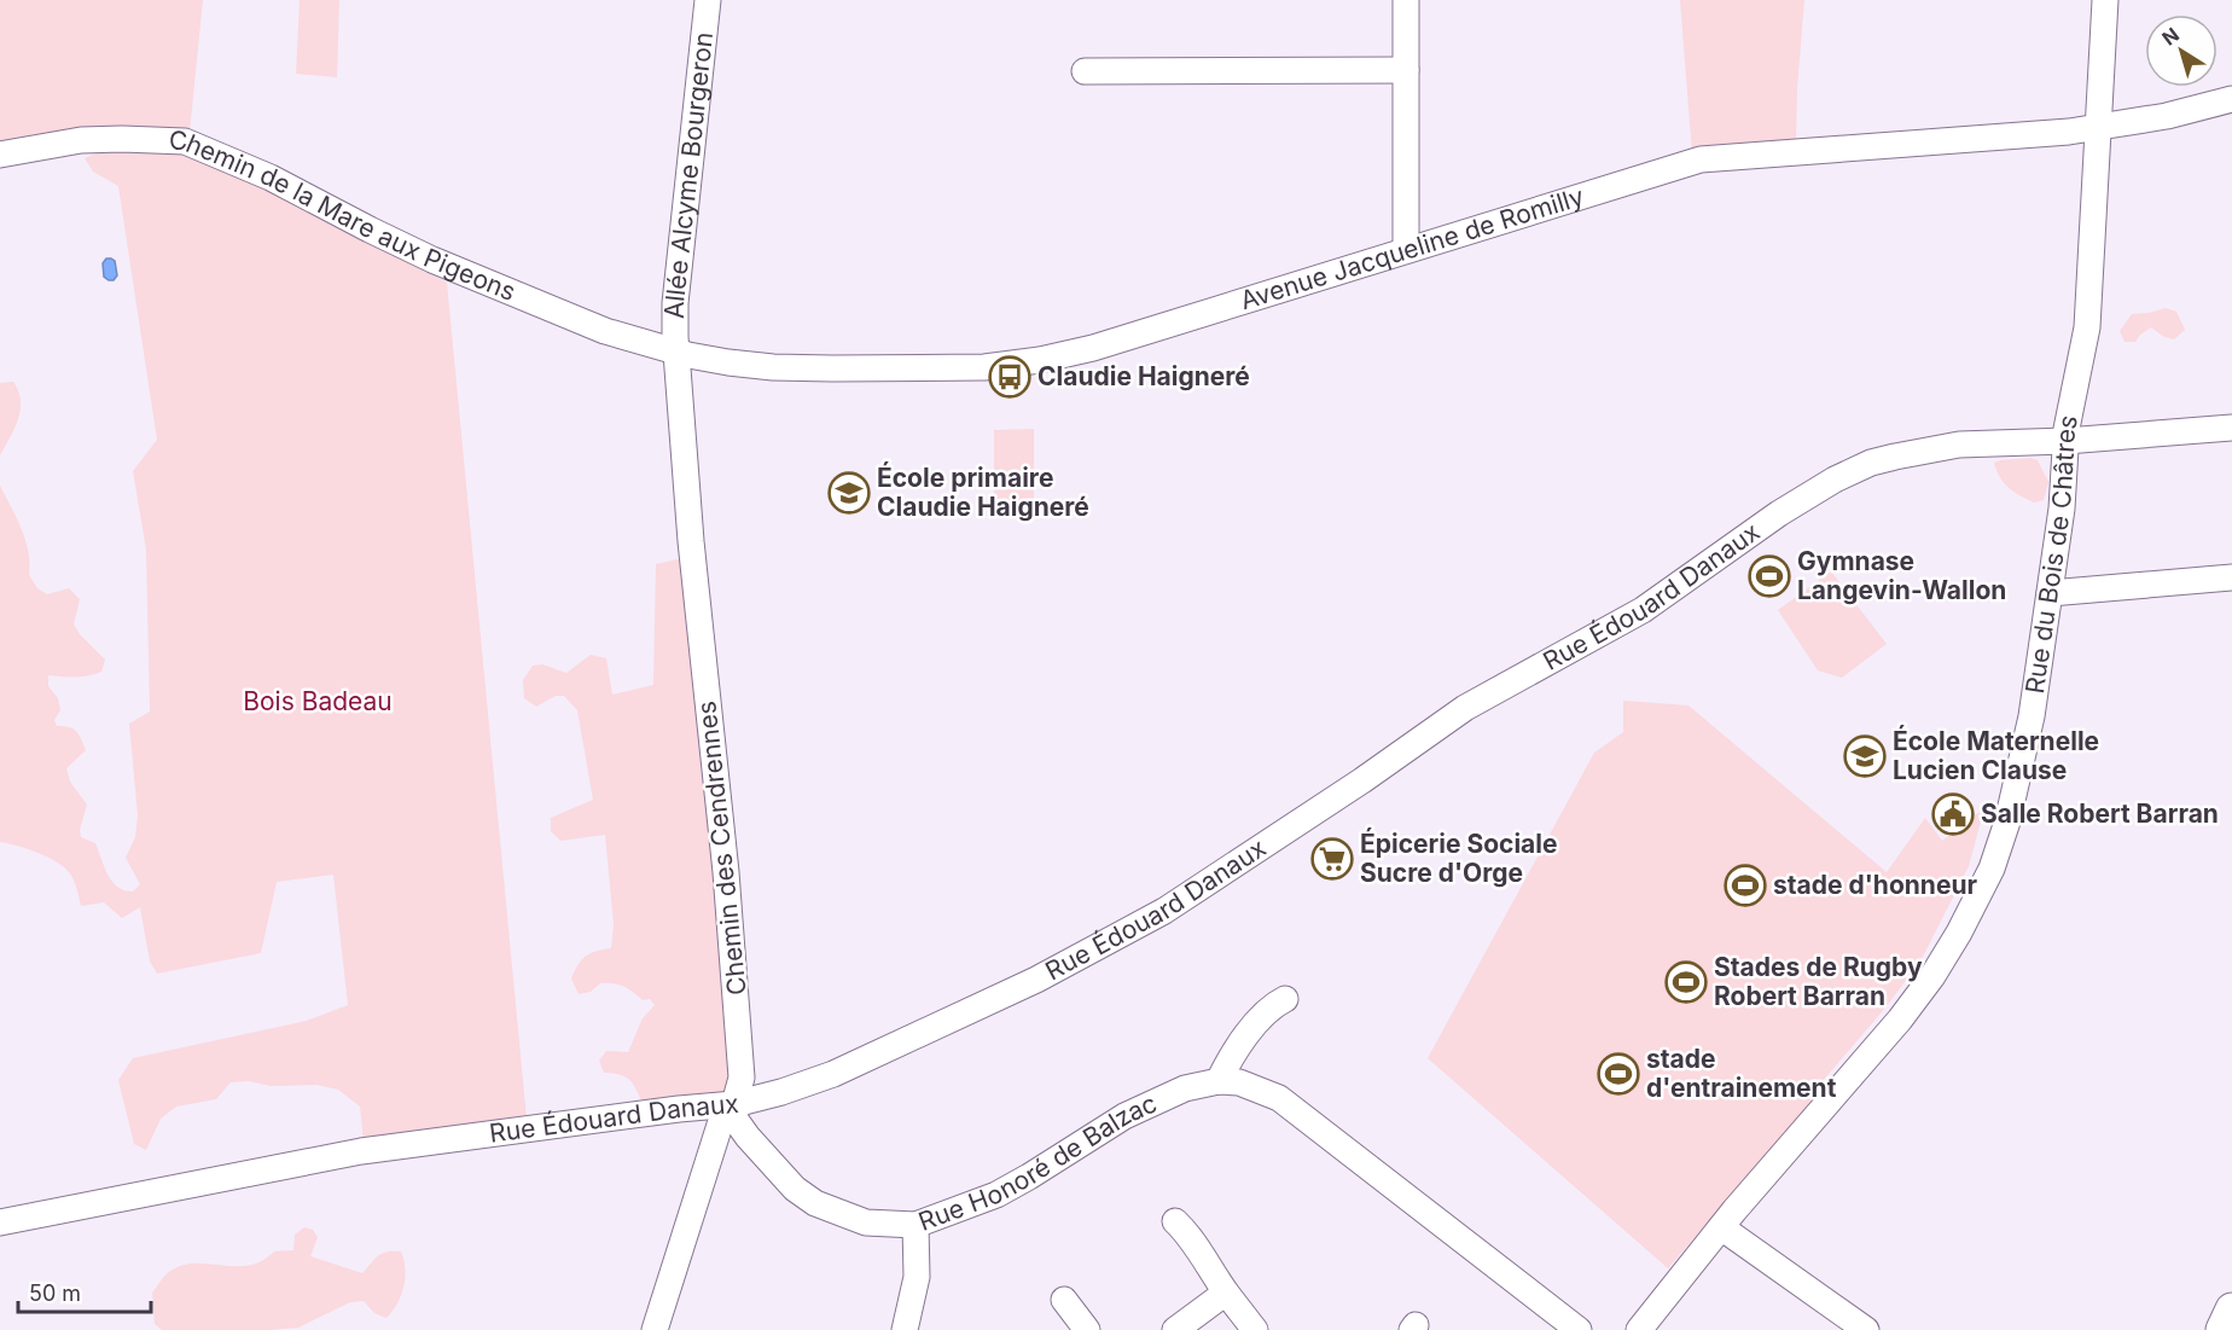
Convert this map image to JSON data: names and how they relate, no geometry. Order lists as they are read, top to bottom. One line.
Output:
{"streets":{"street":["Allée Alcyme Bourgeron","Chemin de la Mare aux Pigeons","Avenue Jacqueline de Romilly","Rue du Bois de Châtres","Rue Édouard Danaux","Chemin des Cendrennes","Rue Honoré de Balzac"]},"crossings":[["Allée Alcyme Bourgeron","Chemin de la Mare aux Pigeons"],["Allée Alcyme Bourgeron","Avenue Jacqueline de Romilly"],["Allée Alcyme Bourgeron","Chemin des Cendrennes"],["Chemin de la Mare aux Pigeons","Avenue Jacqueline de Romilly"],["Chemin de la Mare aux Pigeons","Chemin des Cendrennes"],["Avenue Jacqueline de Romilly","Rue du Bois de Châtres"],["Avenue Jacqueline de Romilly","Chemin des Cendrennes"],["Rue du Bois de Châtres","Rue Édouard Danaux"],["Rue Édouard Danaux","Chemin des Cendrennes"],["Rue Édouard Danaux","Rue Honoré de Balzac"],["Chemin des Cendrennes","Rue Honoré de Balzac"]],"parks":["Bois Badeau"],"places":{"bus stop":["Claudie Haigneré"],"school or university":["École primaire Claudie Haigneré","École Maternelle Lucien Clause"],"sports":["Gymnase Langevin-Wallon","stade d'honneur","Stades de Rugby Robert Barran","stade d'entrainement"],"public building":["Salle Robert Barran"],"supermarket":["Épicerie Sociale Sucre d'Orge"]},"scale_bar":"50 m","north":"top left"}
